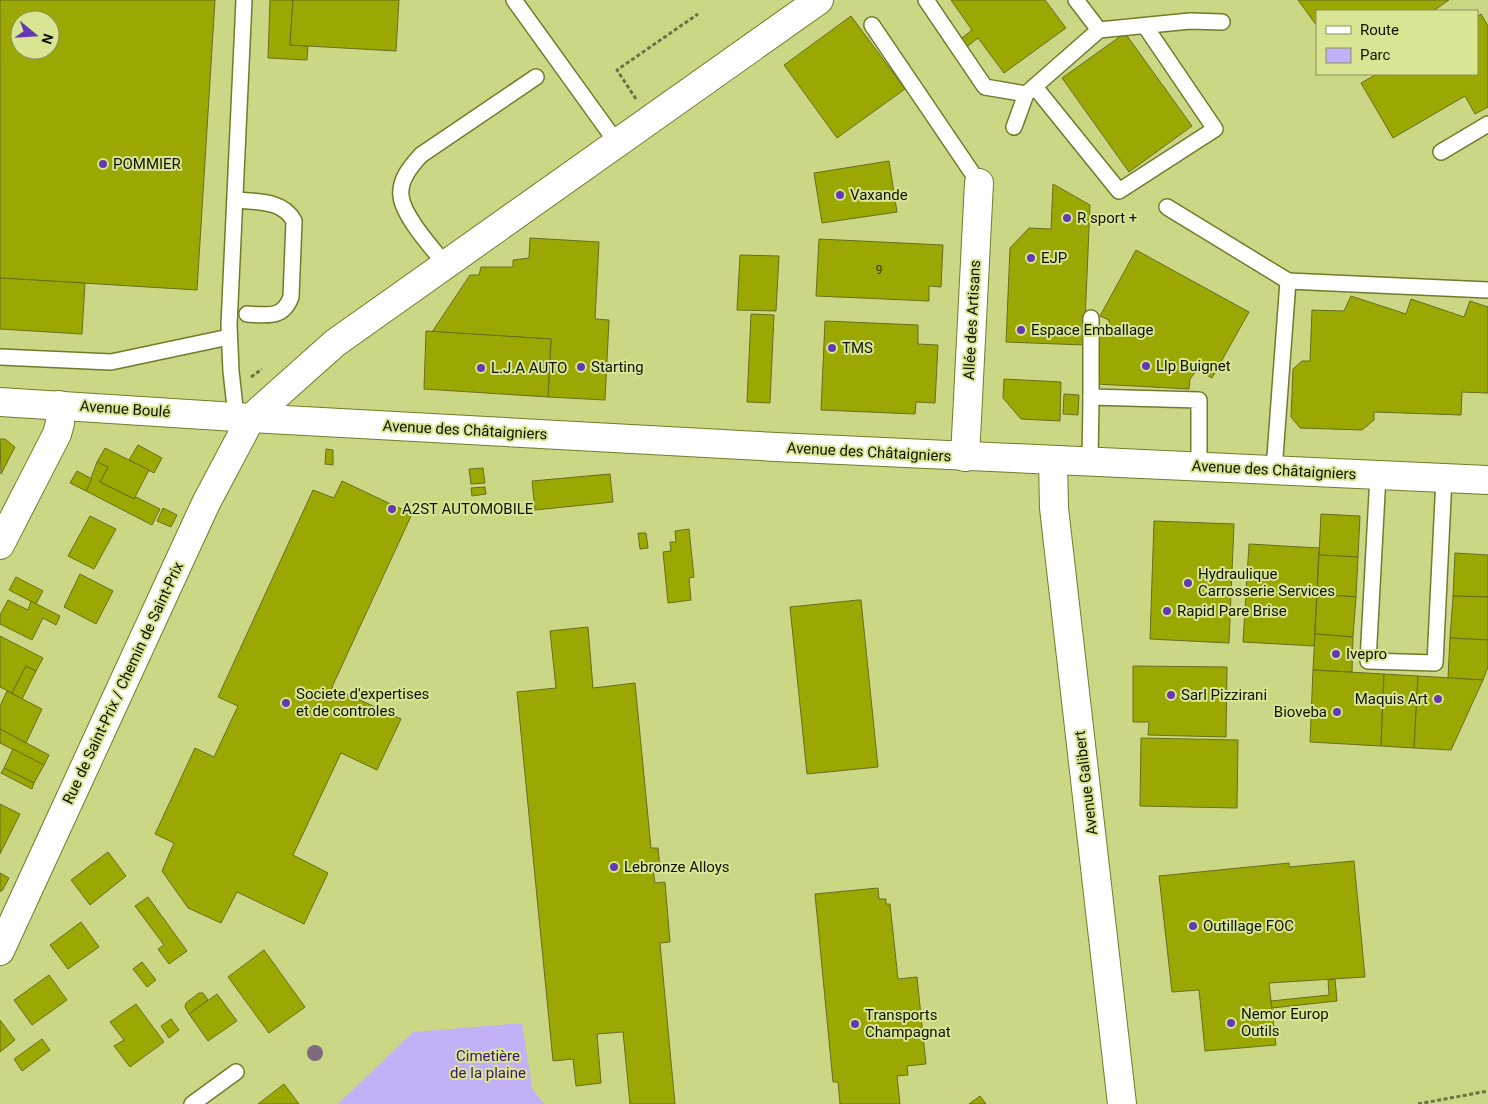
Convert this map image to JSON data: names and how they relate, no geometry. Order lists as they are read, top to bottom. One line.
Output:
{"streets":{"street":["Allée des Artisans","Avenue Boulé","Avenue des Châtaigniers","Rue de Saint-Prix / Chemin de Saint-Prix","Avenue Galibert"]},"crossings":[["Allée des Artisans","Avenue des Châtaigniers"],["Avenue Boulé","Avenue des Châtaigniers"],["Avenue Boulé","Rue de Saint-Prix / Chemin de Saint-Prix"],["Avenue des Châtaigniers","Rue de Saint-Prix / Chemin de Saint-Prix"],["Avenue des Châtaigniers","Avenue Galibert"]],"parks":["Cimetière de la plaine"],"places":["POMMIER","Vaxande","R sport +","EJP","Espace Emballage","TMS","Llp Buignet","Starting","L.J.A AUTO","A2ST AUTOMOBILE","Hydraulique Carrosserie Services","Rapid Pare Brise","Ivepro","Sarl Pizzirani","Maquis Art","Societe d'expertises et de controles","Bioveba","Lebronze Alloys","Outillage FOC","Nemor Europ Outils","Transports Champagnat"],"house_numbers":["9"],"legend":["Route","Parc"],"north":"right"}
